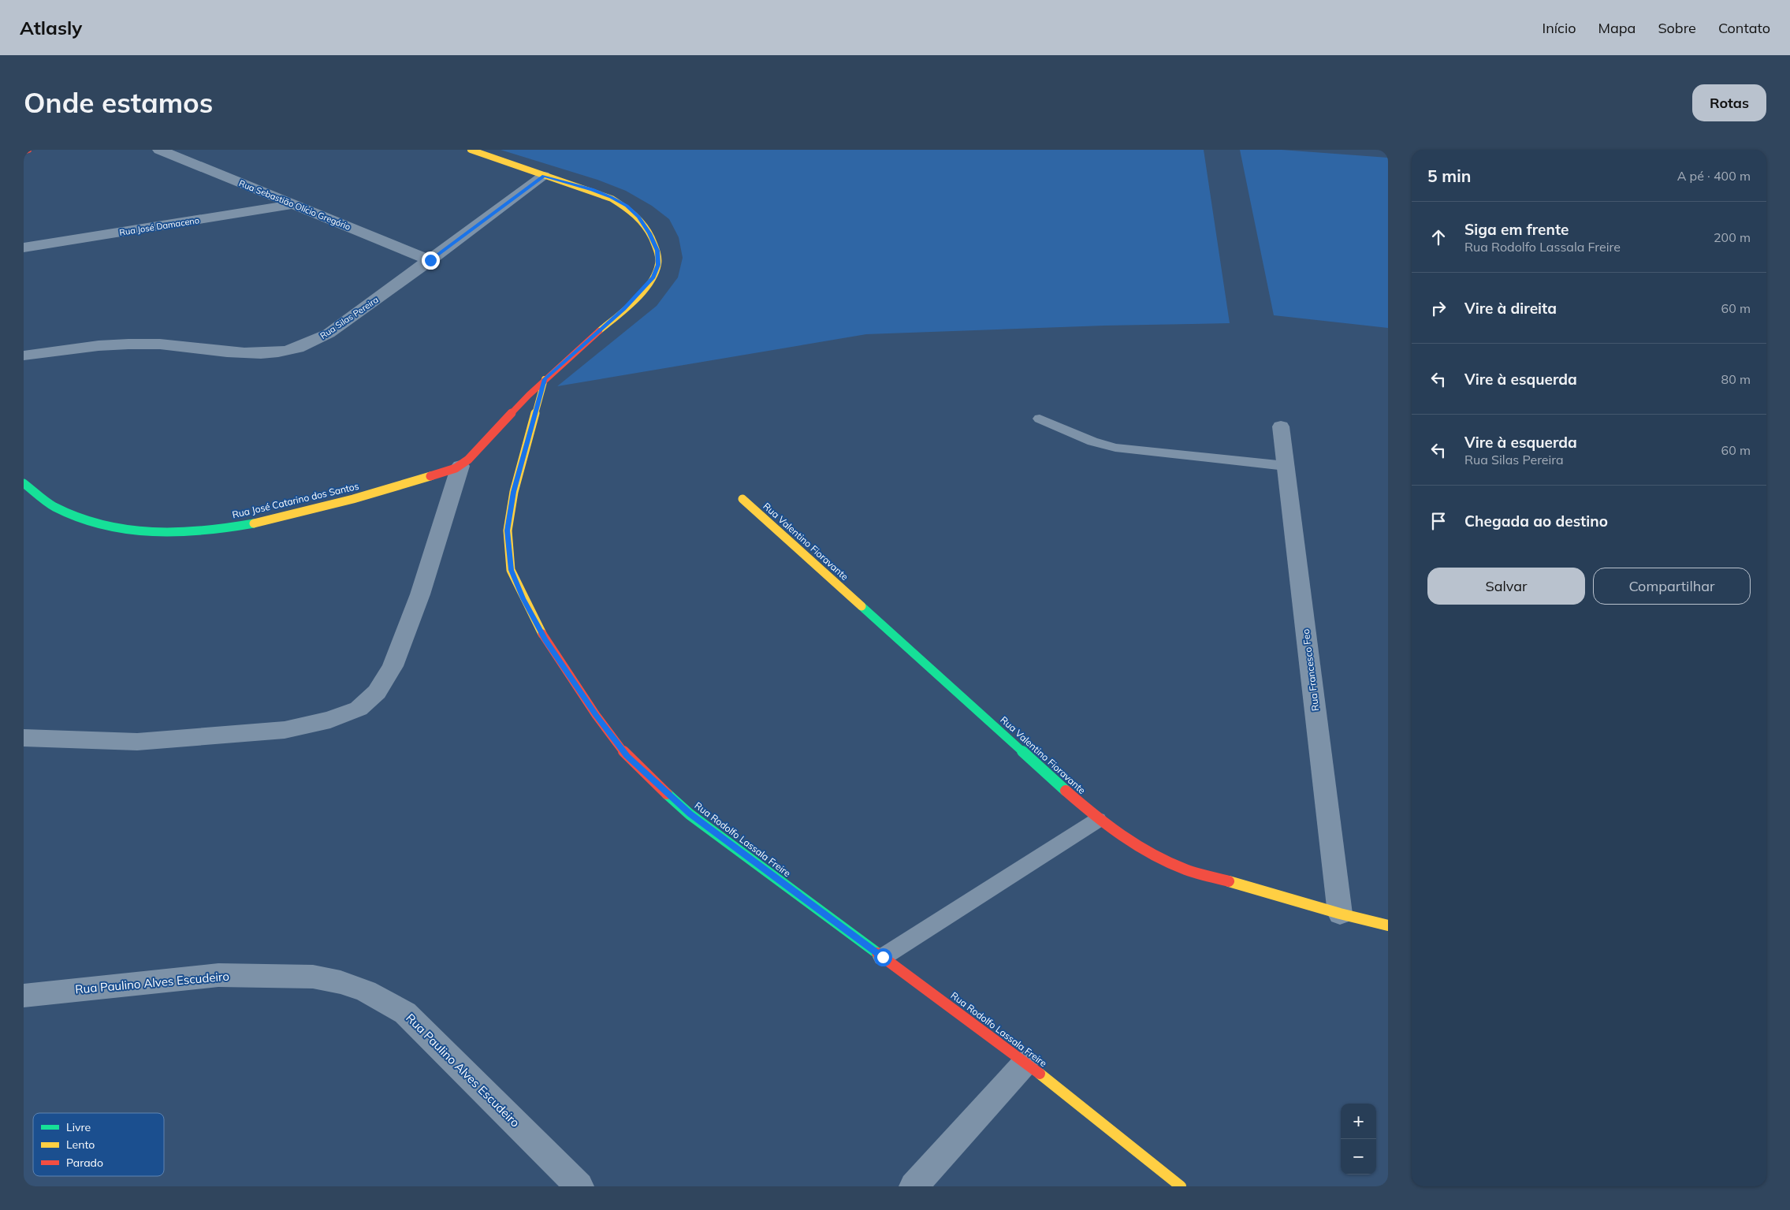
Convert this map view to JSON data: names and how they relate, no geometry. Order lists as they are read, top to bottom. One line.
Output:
{"streets":{"street":["Rua Sebastião Olício Gregório","Rua José Damaceno","Rua Silas Pereira","Rua José Catarino dos Santos","Rua Valentino Fioravante","Rua Francesco Feo","Rua Rodolfo Lassala Freire","Rua Paulino Alves Escudeiro"]},"crossings":[["Rua Sebastião Olício Gregório","Rua José Damaceno"],["Rua Sebastião Olício Gregório","Rua Silas Pereira"],["Rua Silas Pereira","Rua José Catarino dos Santos"],["Rua José Catarino dos Santos","Rua Rodolfo Lassala Freire"],["Rua Valentino Fioravante","Rua Francesco Feo"]],"legend":["Livre","Lento","Parado"],"page":{"header":"Atlasly","nav":["Início","Mapa","Sobre","Contato"],"buttons":["Rotas",["Salvar","Compartilhar"]],"title":"Onde estamos","heading":["5 min","A pé · 400 m"],"list":[["Siga em frente","Rua Rodolfo Lassala Freire","200 m"],["Vire à direita","60 m"],["Vire à esquerda","80 m"],["Vire à esquerda","Rua Silas Pereira","60 m"],"Chegada ao destino"],"map_buttons":["+","−"]}}
